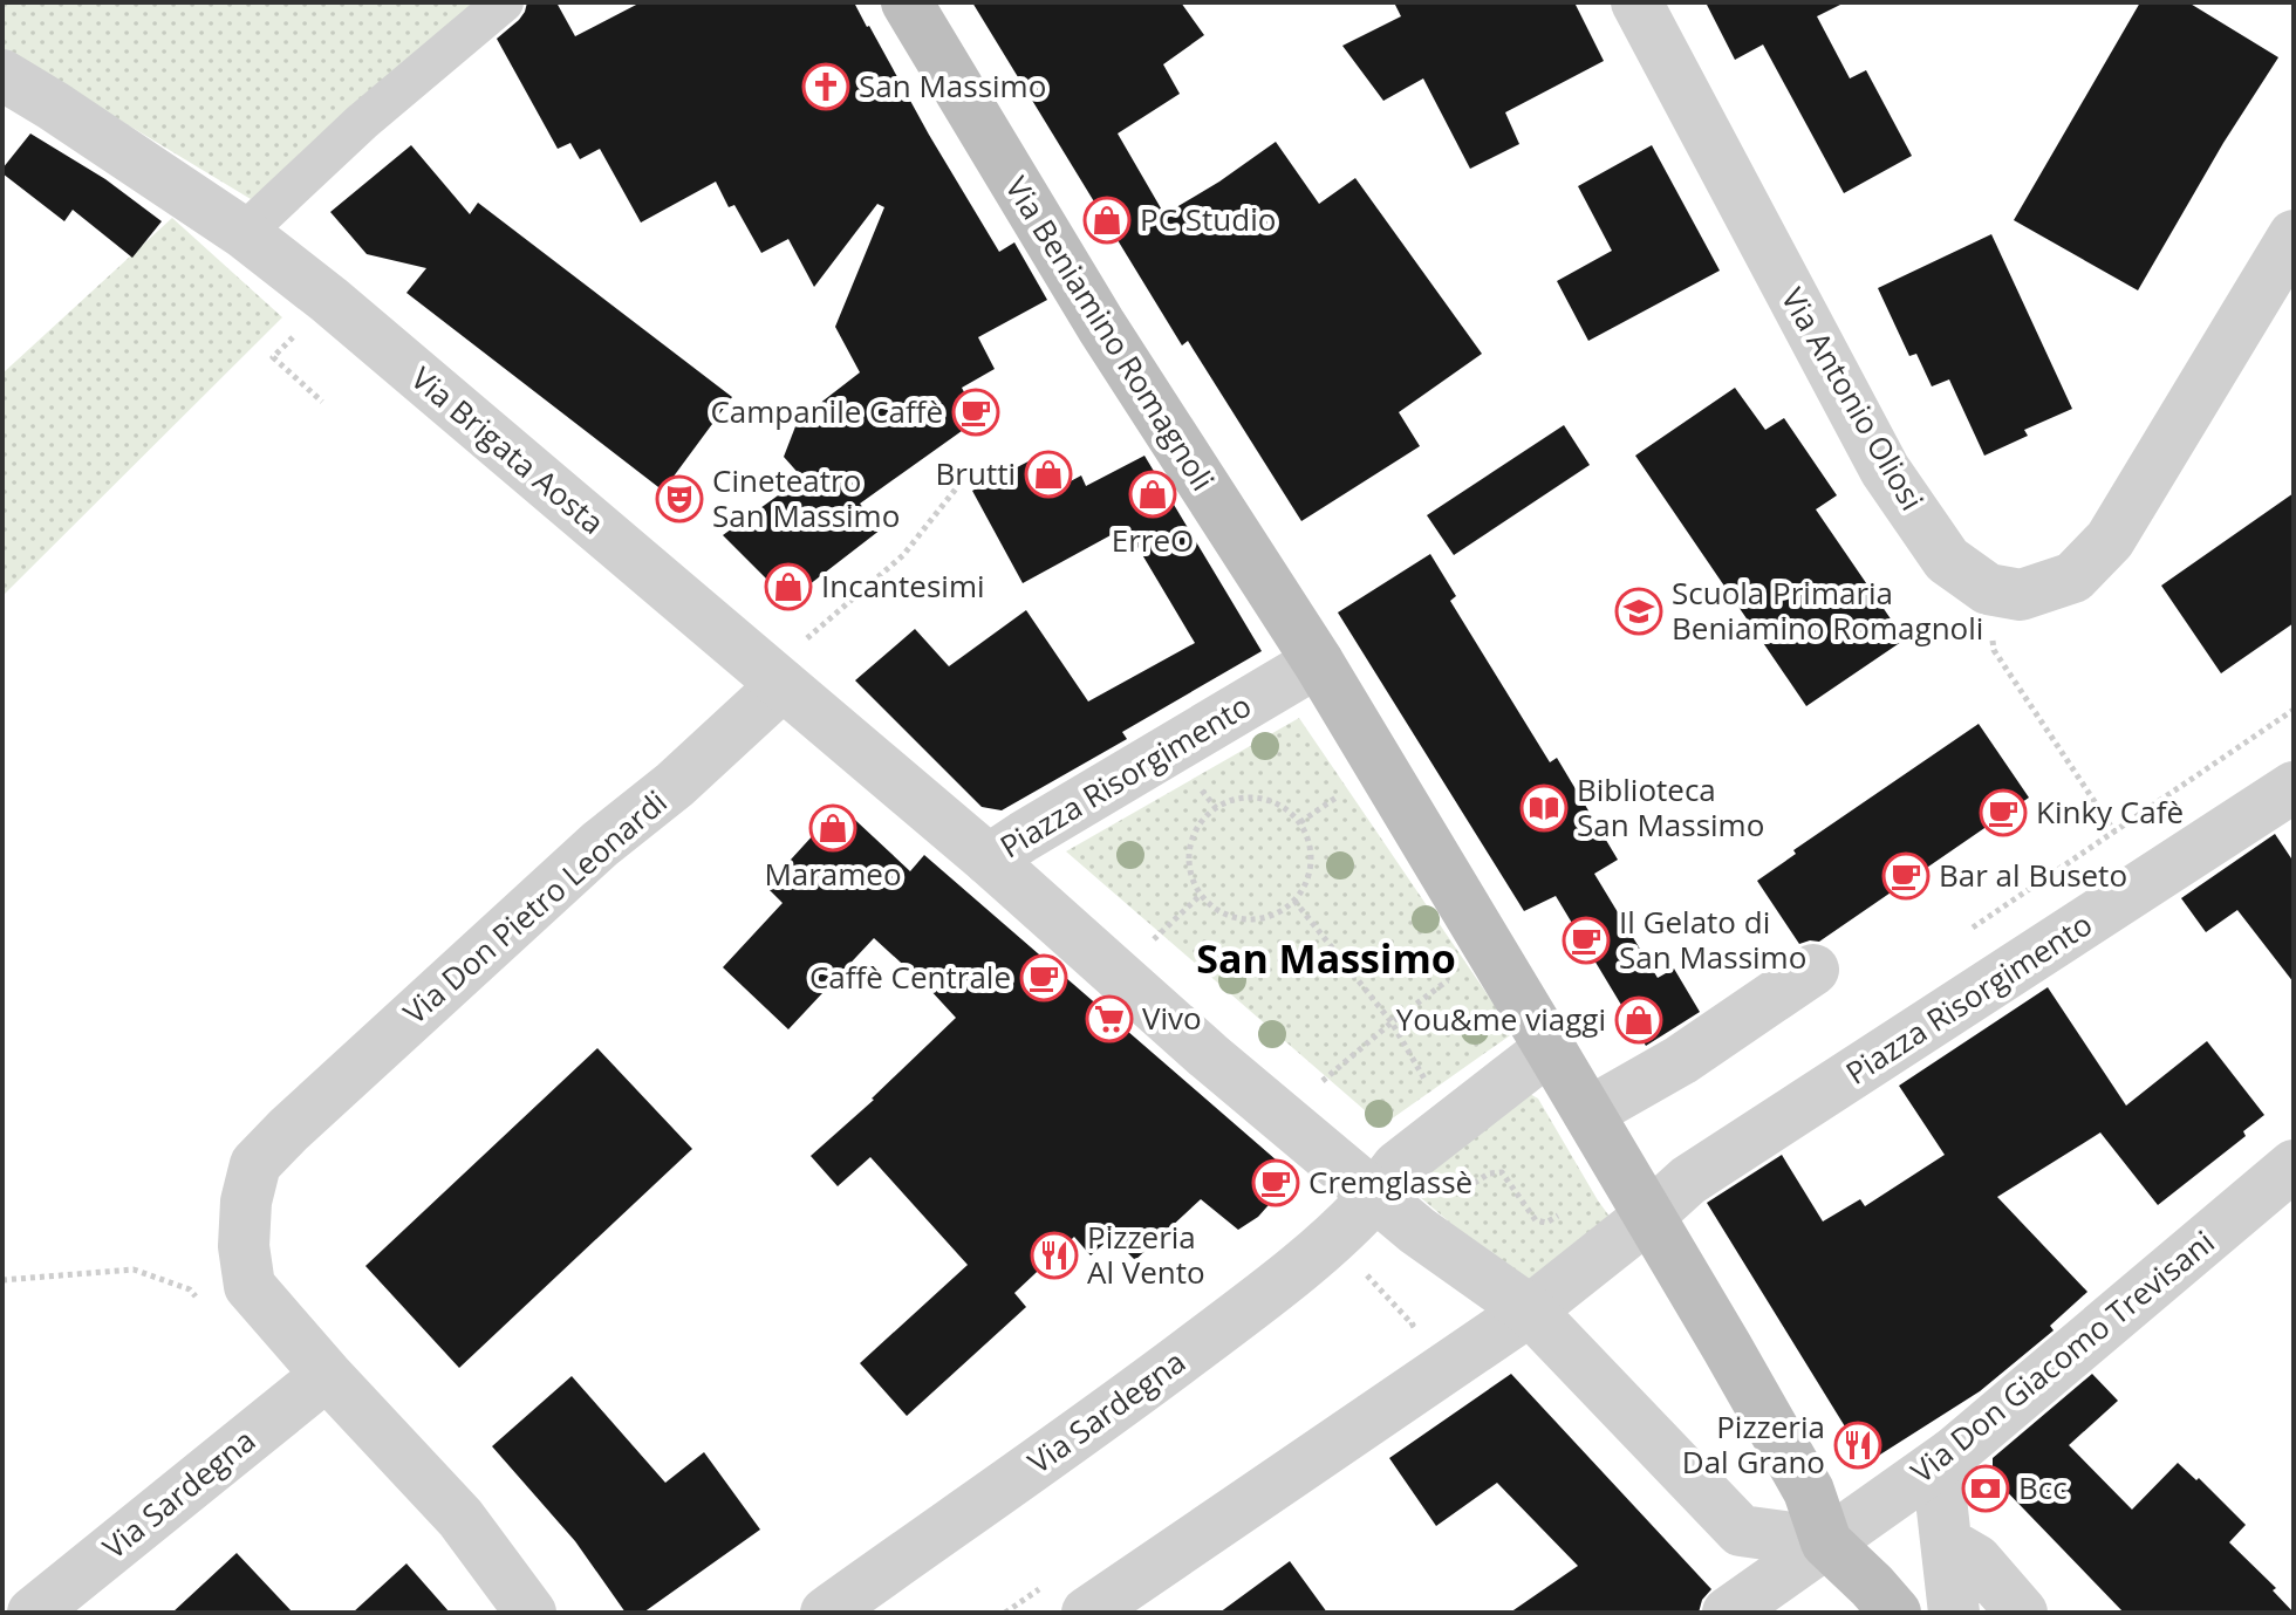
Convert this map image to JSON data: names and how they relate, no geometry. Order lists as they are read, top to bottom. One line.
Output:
{"streets":{"main road":["Via Beniamino Romagnoli"],"street":["Via Antonio Oliosi","Via Brigata Aosta","Piazza Risorgimento","Via Don Pietro Leonardi","Via Don Giacomo Trevisani","Via Sardegna"]},"crossings":[["Via Beniamino Romagnoli","Piazza Risorgimento"],["Via Brigata Aosta","Piazza Risorgimento"],["Via Brigata Aosta","Via Don Pietro Leonardi"],["Piazza Risorgimento","Via Don Giacomo Trevisani"],["Piazza Risorgimento","Via Sardegna"],["Via Don Pietro Leonardi","Via Sardegna"]],"districts":["San Massimo"],"places":{"church":["San Massimo"],"shop":["PC Studio","Brutti","ErreO","Incantesimi","Marameo","You&me viaggi"],"cafe":["Campanile Caffè","Kinky Cafè","Bar al Buseto","Il Gelato di San Massimo","Caffè Centrale","Cremglassè"],"theatre":["Cineteatro San Massimo"],"school or university":["Scuola Primaria Beniamino Romagnoli"],"library":["Biblioteca San Massimo"],"supermarket":["Vivo"],"restaurant":["Pizzeria Al Vento","Pizzeria Dal Grano"],"bank":["Bcc"]}}
